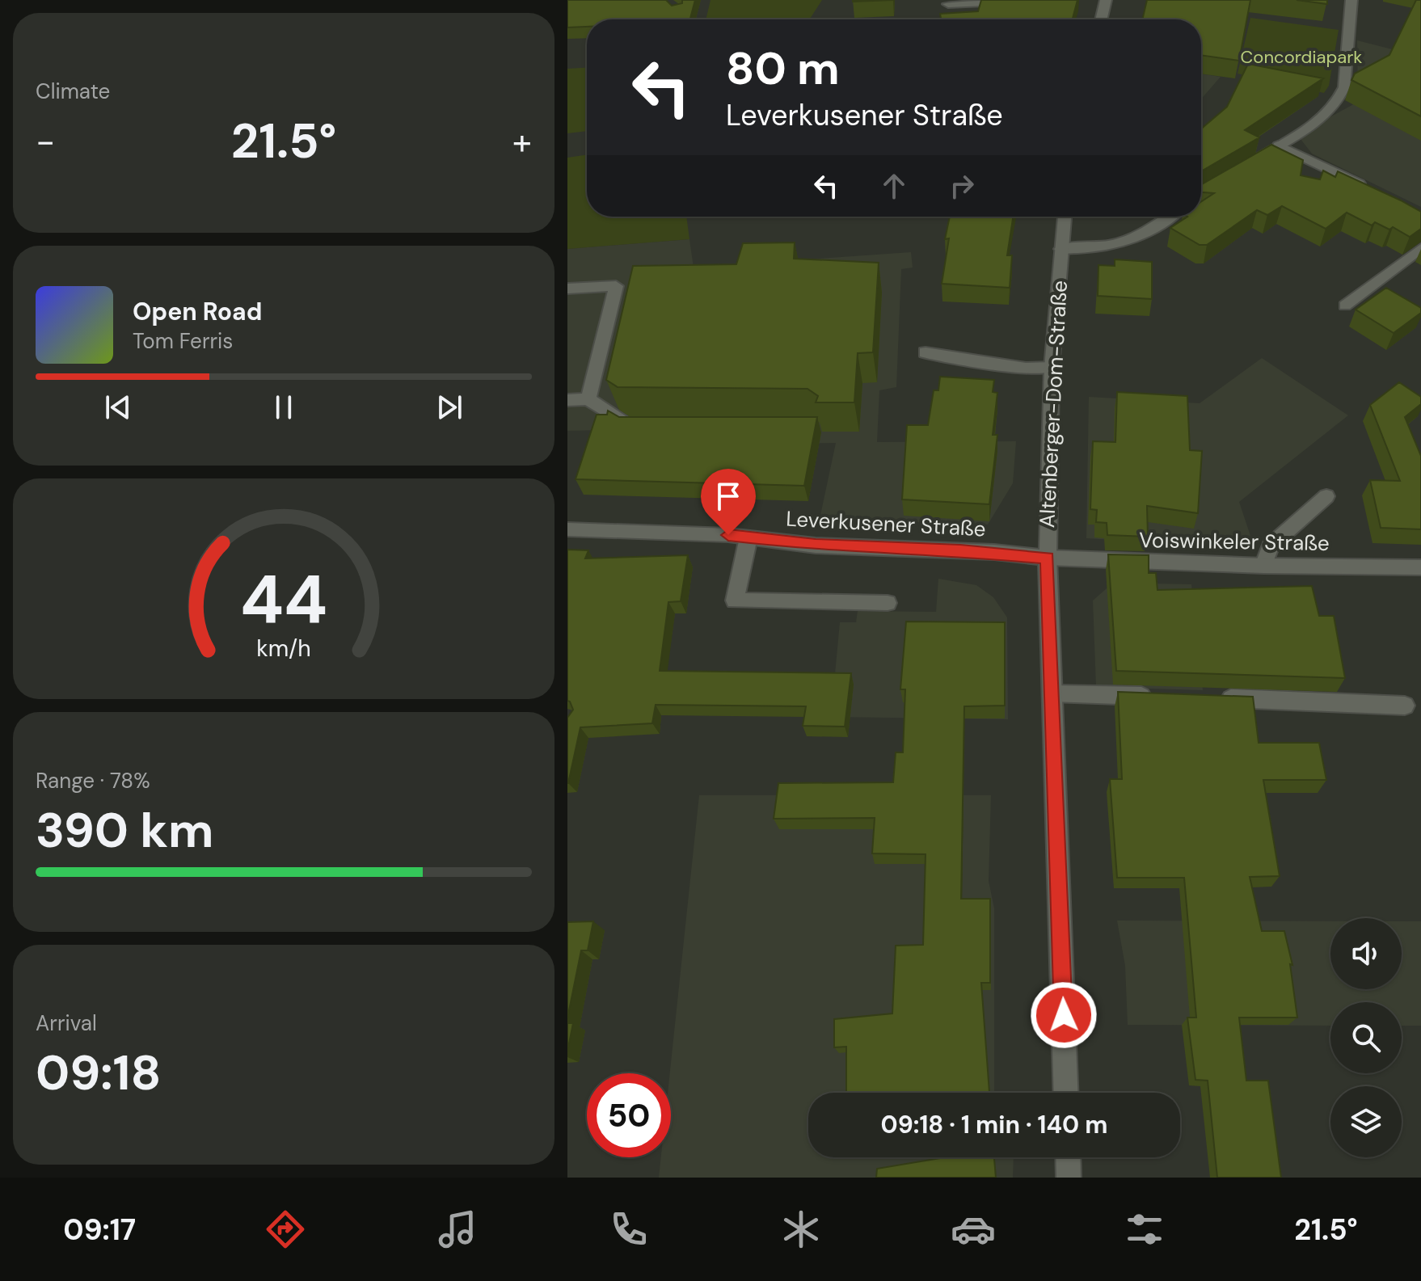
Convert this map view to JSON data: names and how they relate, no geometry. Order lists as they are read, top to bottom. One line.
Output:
{"streets":{"main road":["Altenberger-Dom-Straße","Leverkusener Straße","Voiswinkeler Straße"]},"crossings":[["Altenberger-Dom-Straße","Leverkusener Straße"],["Altenberger-Dom-Straße","Voiswinkeler Straße"],["Leverkusener Straße","Voiswinkeler Straße"]],"parks":["Concordiapark"],"page":{"tile":["Climate",["Range · 78%","390 km"],["Arrival","09:18"]],"turn":["80 m","Leverkusener Straße"],"heat":["−","21.5°","+"],"song":["Open Road","Tom Ferris"],"limit":"50","trip":"09:18 · 1 min · 140 m","tabs":["09:17","21.5°"],"gauge":["44","km/h"]}}
